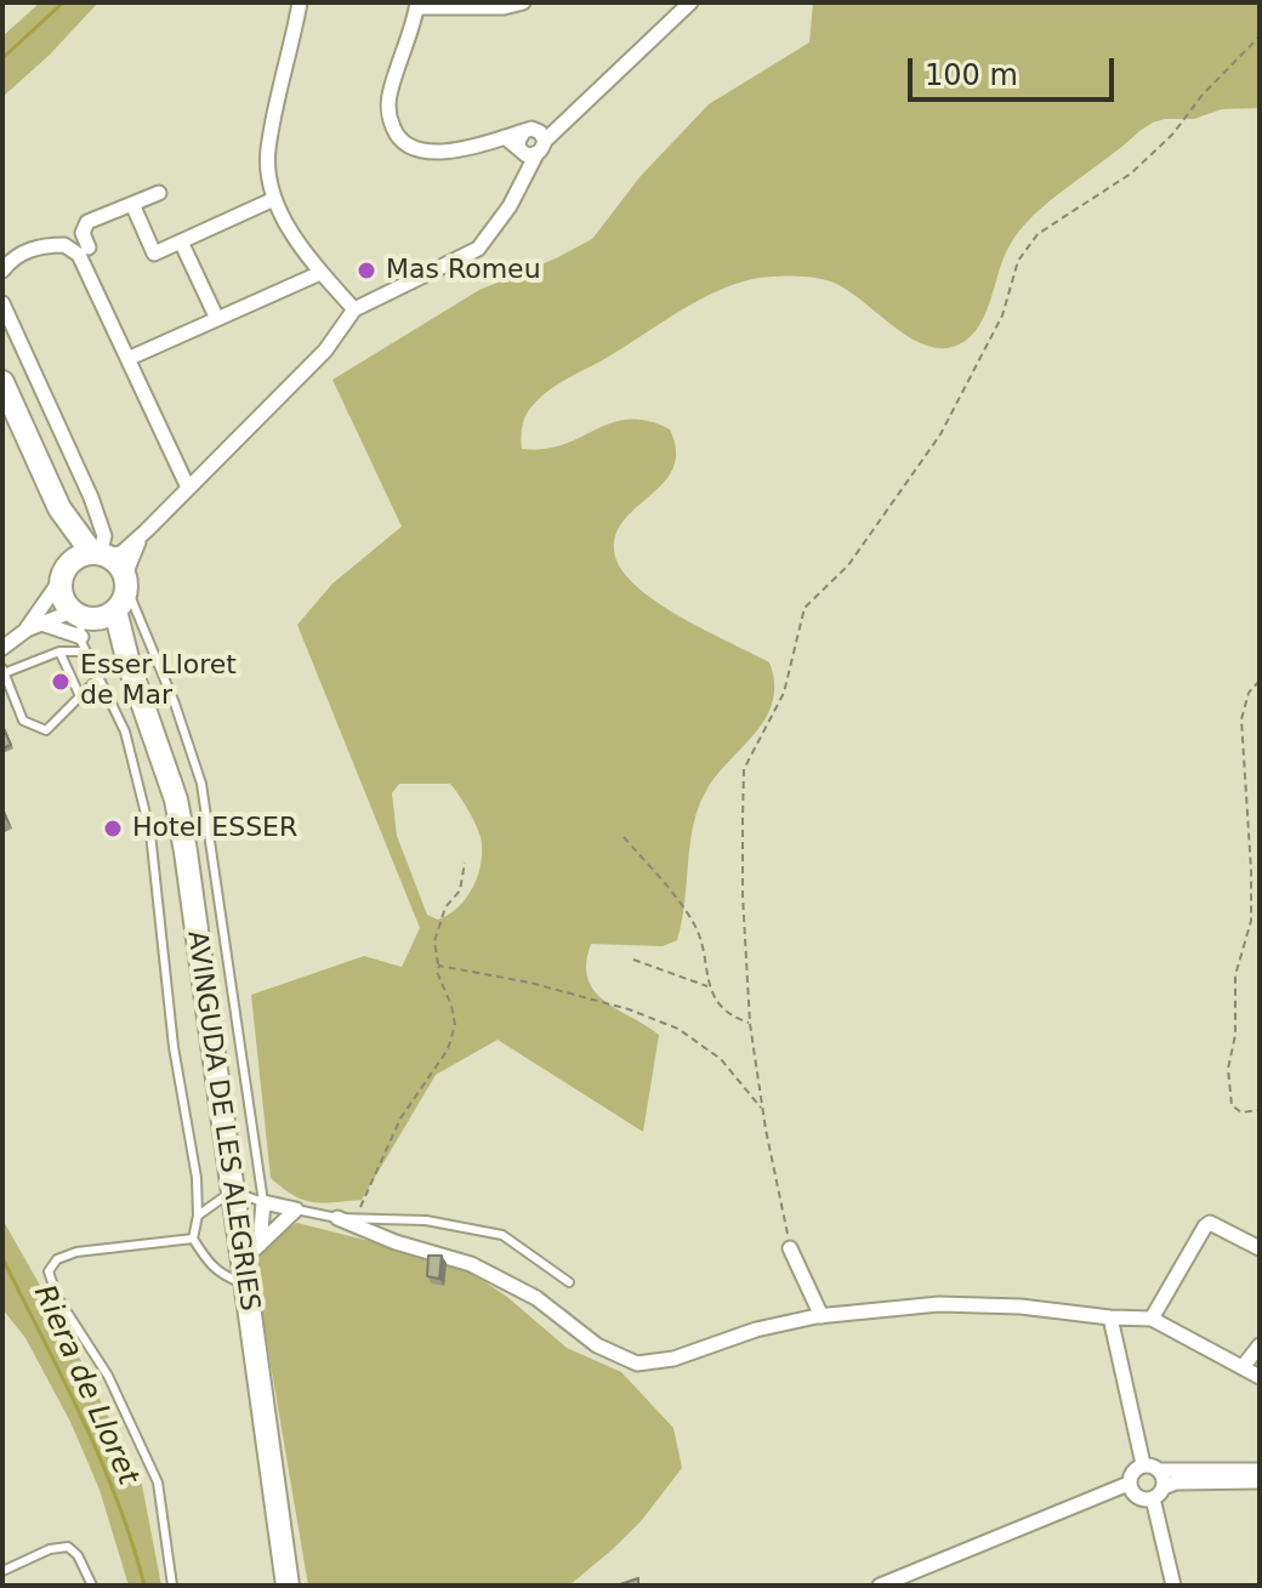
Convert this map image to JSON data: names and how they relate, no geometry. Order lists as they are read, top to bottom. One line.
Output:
{"streets":{"main road":["AVINGUDA DE LES ALEGRIES"]},"water":["Riera de Lloret"],"places":["Mas Romeu","Esser Lloret de Mar","Hotel ESSER"],"scale_bar":"100 m"}
